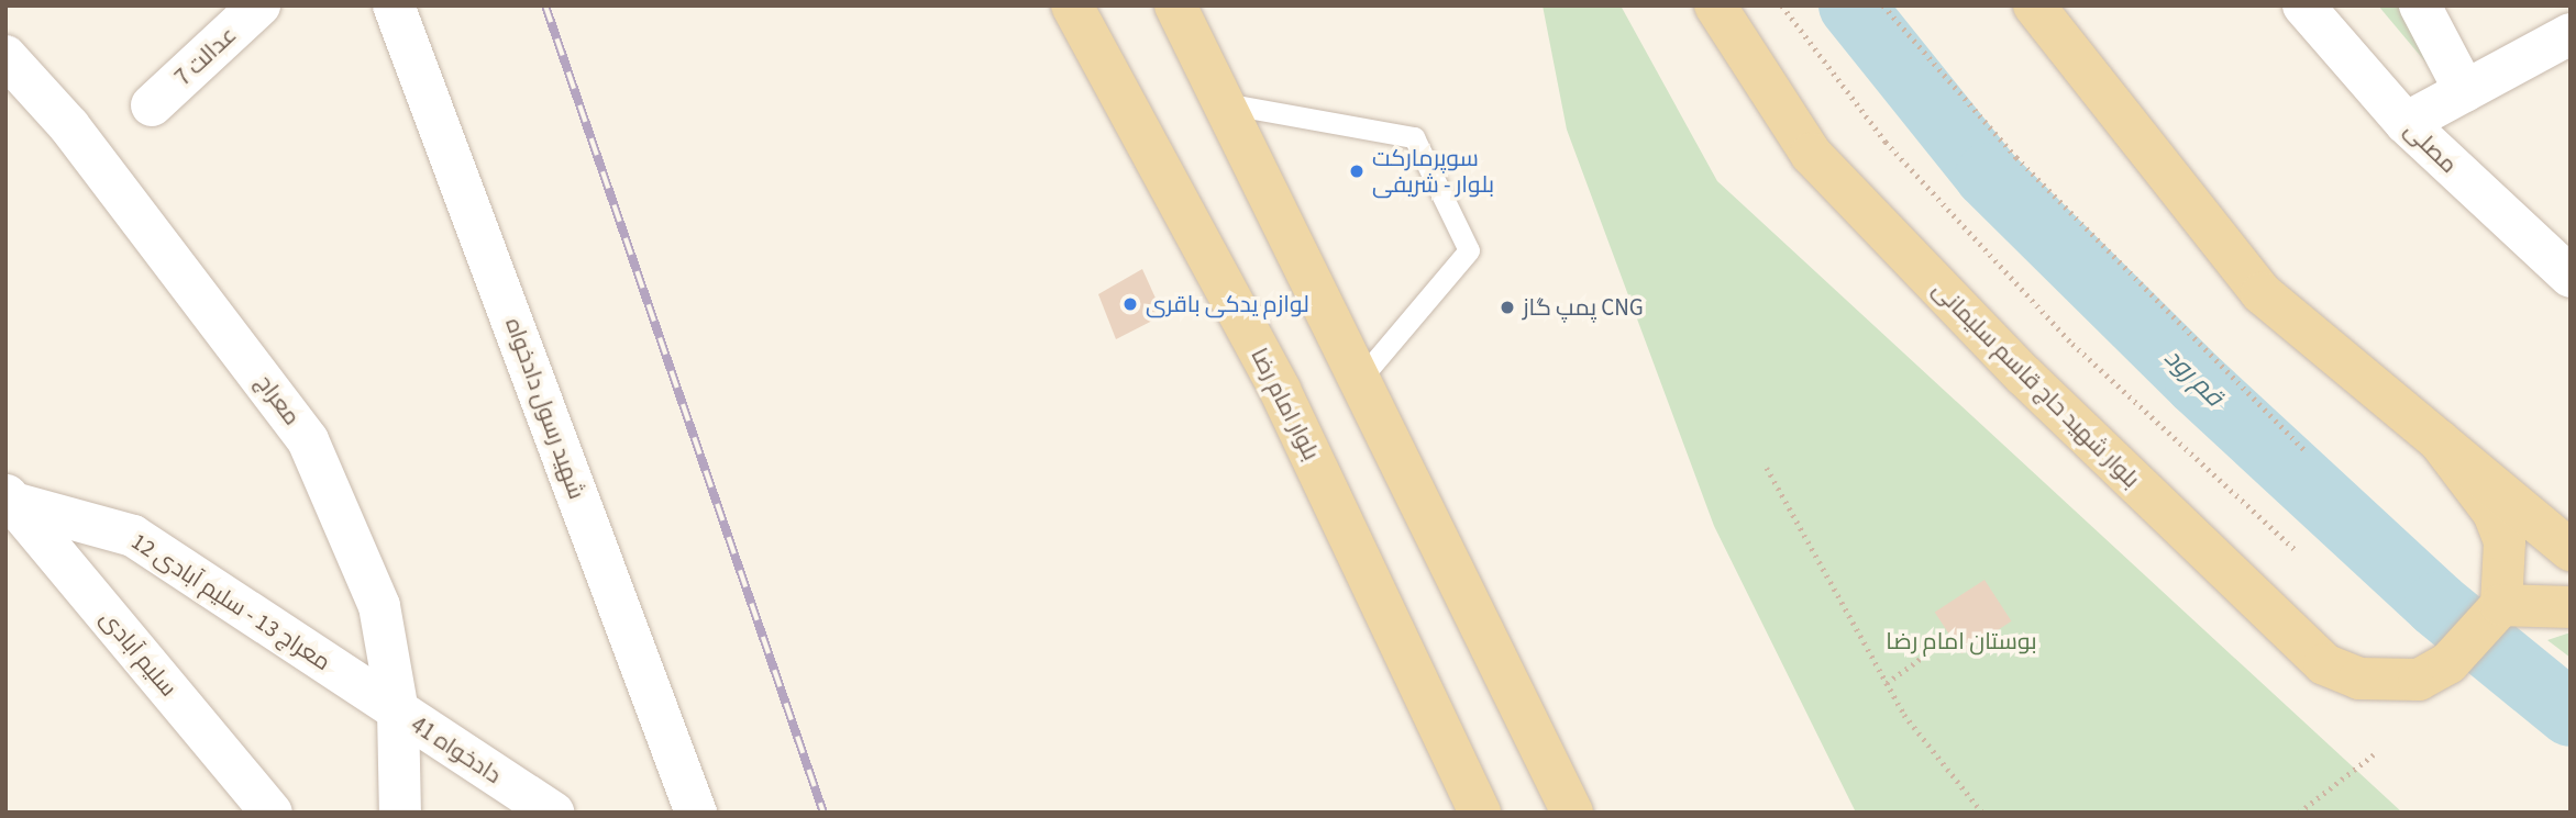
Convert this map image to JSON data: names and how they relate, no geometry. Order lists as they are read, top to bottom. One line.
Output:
{"streets":{"main road":["بلوار شهید حاج قاسم سلیمانی","بلوار امام رضا"],"street":["عدالت 7","مصلی","معراج","شهید رسول دادخواه","معراج 13 - سلیم آبادی 12","سلیم آبادی","دادخواه 41"]},"crossings":[["معراج","معراج 13 - سلیم آبادی 12"],["معراج","دادخواه 41"],["معراج 13 - سلیم آبادی 12","سلیم آبادی"],["معراج 13 - سلیم آبادی 12","دادخواه 41"]],"water":["قم رود"],"parks":["بوستان امام رضا"],"places":["سوپرمارکت بلوار - شریفی","لوازم یدکی باقری","پمپ گاز CNG"]}
